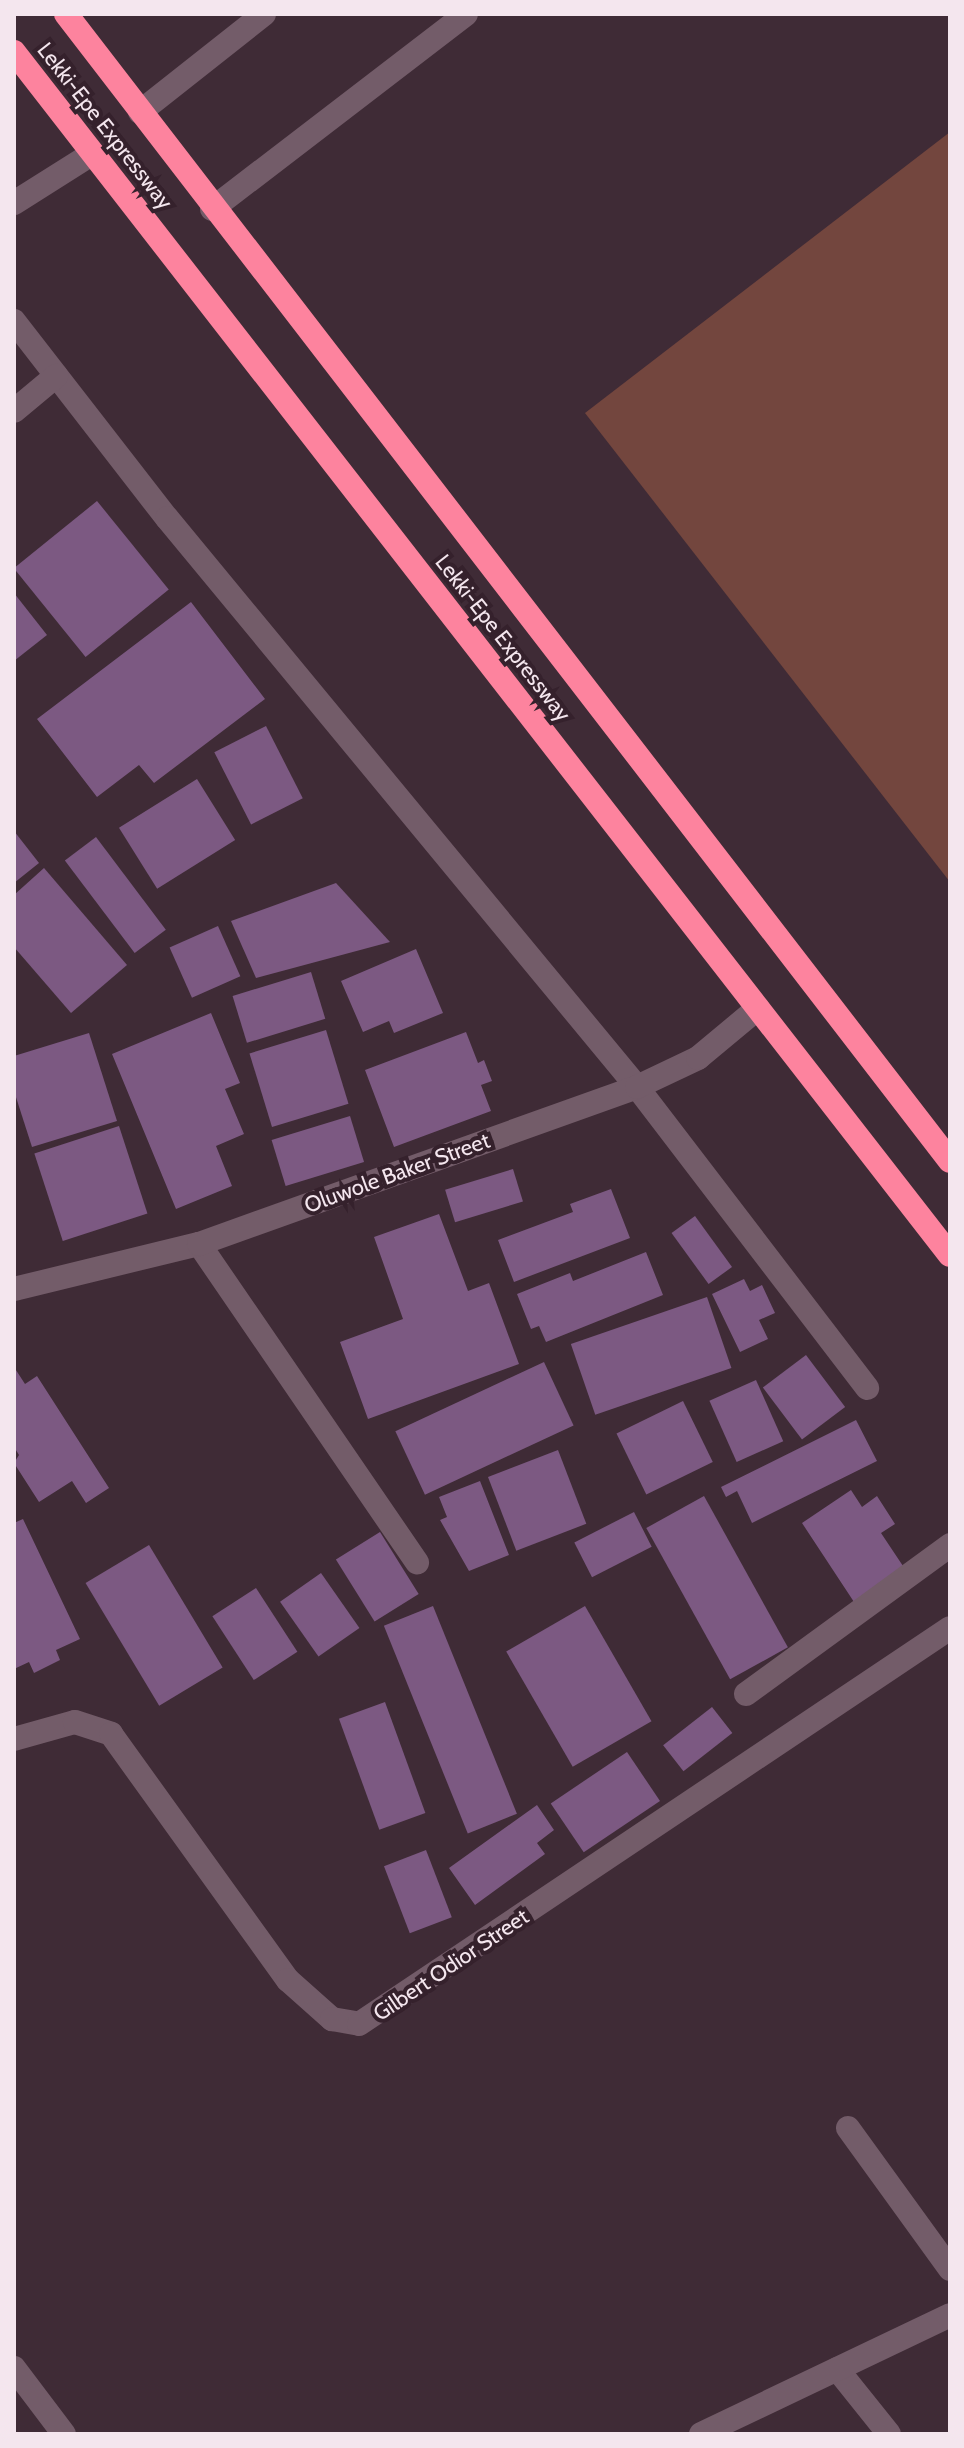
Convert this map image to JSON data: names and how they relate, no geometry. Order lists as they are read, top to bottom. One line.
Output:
{"streets":{"highway":["Lekki-Epe Expressway"],"street":["Oluwole Baker Street","Gilbert Odior Street"]},"crossings":[["Lekki-Epe Expressway","Oluwole Baker Street"]]}
